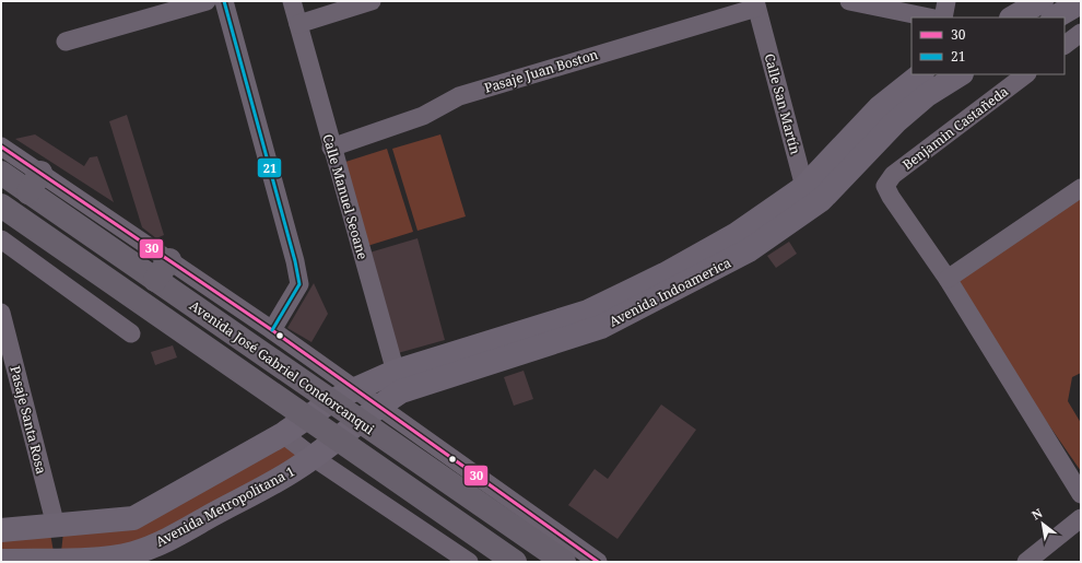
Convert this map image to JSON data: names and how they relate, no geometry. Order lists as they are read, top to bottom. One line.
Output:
{"streets":{"highway":["Avenida José Gabriel Condorcanqui"],"main road":["Avenida Indoamerica","Avenida Metropolitana 1"],"street":["Pasaje Juan Boston","Calle San Martín","Benjamin Castañeda","Calle Manuel Seoane","Pasaje Santa Rosa"]},"crossings":[["Pasaje Juan Boston","Calle San Martín"],["Pasaje Juan Boston","Calle Manuel Seoane"],["Calle San Martín","Avenida Indoamerica"],["Calle Manuel Seoane","Avenida Indoamerica"],["Avenida Indoamerica","Avenida José Gabriel Condorcanqui"],["Avenida Indoamerica","Avenida Metropolitana 1"],["Avenida José Gabriel Condorcanqui","Avenida Metropolitana 1"]],"lines":["transit line 21","transit line 30"],"legend":["30","21"],"north":"top left"}
